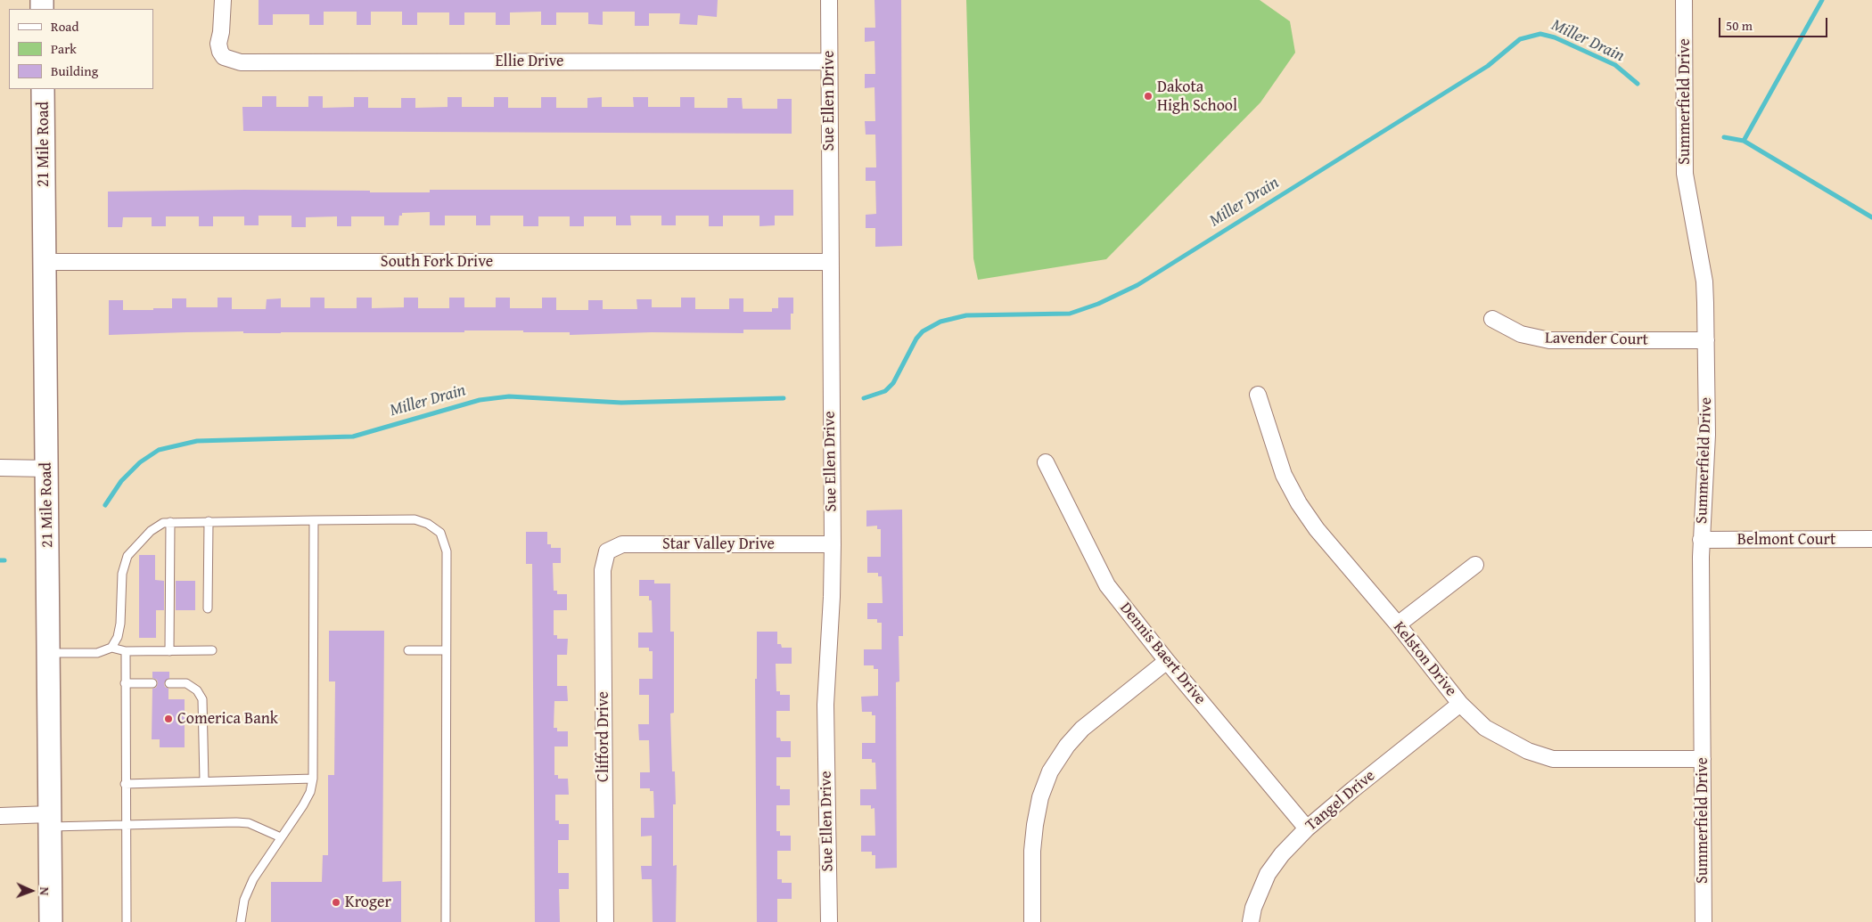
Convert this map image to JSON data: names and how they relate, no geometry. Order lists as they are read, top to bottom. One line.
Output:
{"streets":{"street":["Ellie Drive","Sue Ellen Drive","Summerfield Drive","21 Mile Road","South Fork Drive","Lavender Court","Belmont Court","Star Valley Drive","Dennis Baert Drive","Kelston Drive","Clifford Drive","Tangel Drive"]},"crossings":[["Ellie Drive","Sue Ellen Drive"],["Sue Ellen Drive","South Fork Drive"],["Sue Ellen Drive","Star Valley Drive"],["Summerfield Drive","Lavender Court"],["Summerfield Drive","Belmont Court"],["Summerfield Drive","Kelston Drive"],["21 Mile Road","South Fork Drive"],["Star Valley Drive","Clifford Drive"],["Dennis Baert Drive","Tangel Drive"],["Kelston Drive","Tangel Drive"]],"water":["Miller Drain"],"places":["Dakota High School","Comerica Bank","Kroger"],"legend":["Road","Park","Building"],"scale_bar":"50 m","north":"right"}
